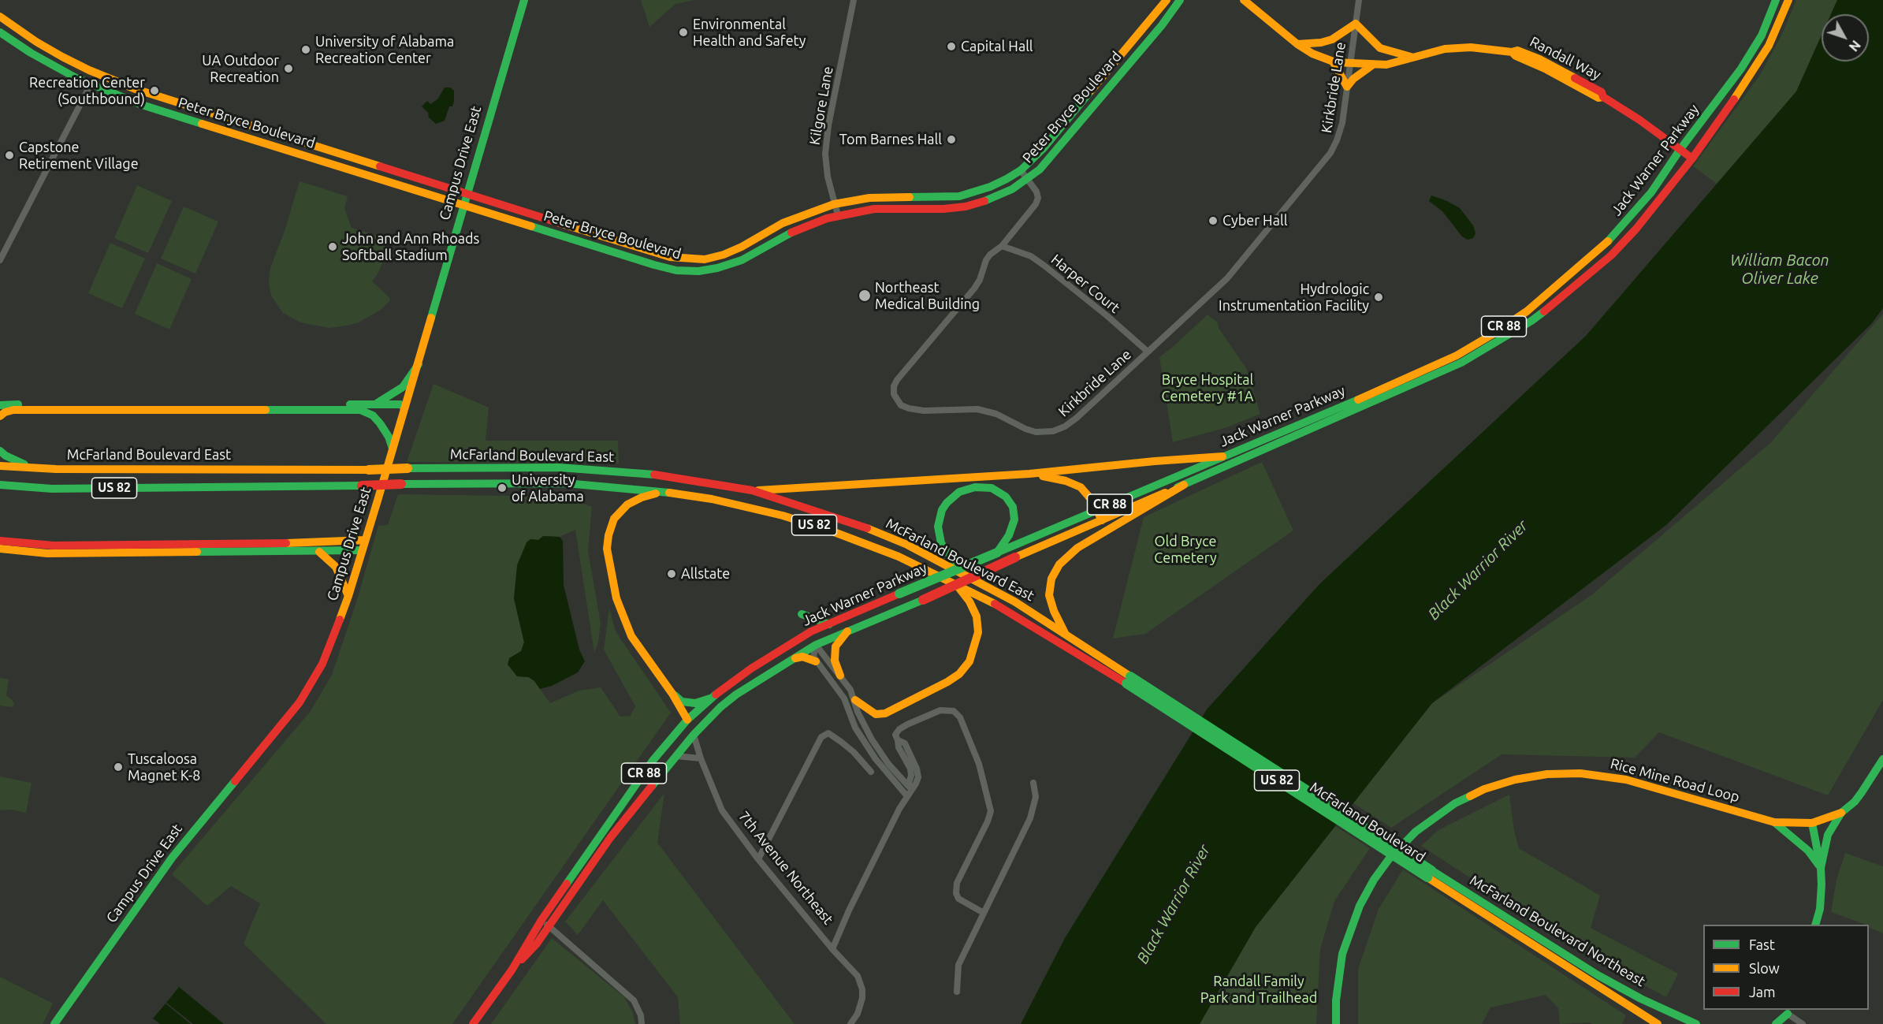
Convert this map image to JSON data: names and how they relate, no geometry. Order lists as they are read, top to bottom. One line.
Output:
{"streets":{"main road":["Randall Way","Peter Bryce Boulevard","Jack Warner Parkway","Campus Drive East","CR 88","McFarland Boulevard East","US 82","Rice Mine Road Loop","McFarland Boulevard","7th Avenue Northeast","McFarland Boulevard Northeast"],"street":["Kirkbride Lane","Kilgore Lane","Harper Court"]},"crossings":[["Randall Way","Kirkbride Lane"],["Randall Way","Jack Warner Parkway"],["Kirkbride Lane","Peter Bryce Boulevard"],["Kirkbride Lane","Harper Court"],["Kilgore Lane","Peter Bryce Boulevard"],["Peter Bryce Boulevard","Campus Drive East"],["Jack Warner Parkway","CR 88"],["Jack Warner Parkway","7th Avenue Northeast"],["CR 88","7th Avenue Northeast"],["McFarland Boulevard East","McFarland Boulevard"],["McFarland Boulevard East","7th Avenue Northeast"],["McFarland Boulevard","McFarland Boulevard Northeast"]],"water":["William Bacon Oliver Lake","Black Warrior River"],"parks":["Bryce Hospital Cemetery #1A","Old Bryce Cemetery","Randall Family Park and Trailhead"],"places":["Environmental Health and Safety","Capital Hall","University of Alabama Recreation Center","UA Outdoor Recreation","Recreation Center (Southbound)","Tom Barnes Hall","Capstone Retirement Village","Cyber Hall","John and Ann Rhoads Softball Stadium","Northeast Medical Building","Hydrologic Instrumentation Facility","University of Alabama","Allstate","Tuscaloosa Magnet K-8"],"legend":["Fast","Slow","Jam"],"north":"bottom right"}
